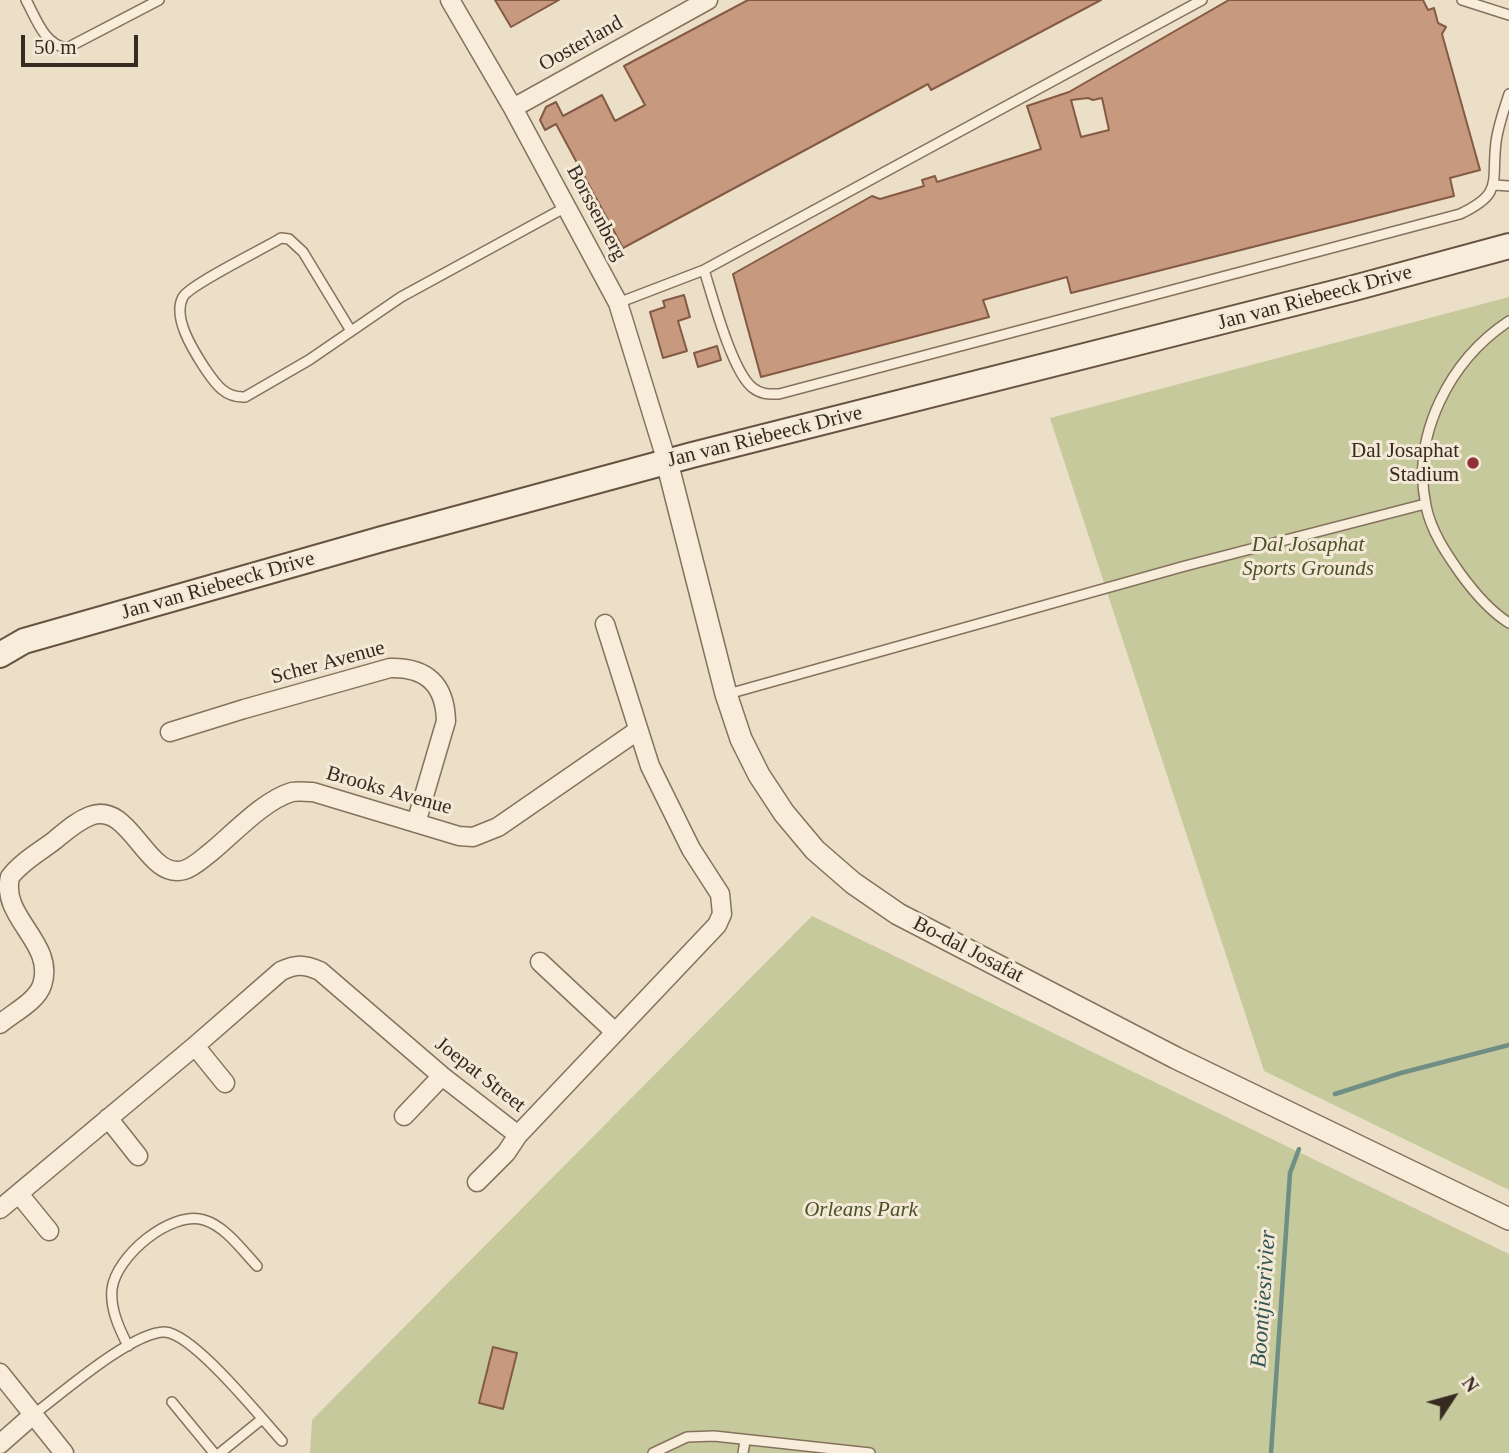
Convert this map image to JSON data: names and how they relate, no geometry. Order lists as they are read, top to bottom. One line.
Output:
{"streets":{"main road":["Jan van Riebeeck Drive"],"street":["Oosterland","Borssenberg","Scher Avenue","Brooks Avenue","Bo-dal Josafat","Joepat Street"]},"crossings":[["Oosterland","Borssenberg"],["Borssenberg","Jan van Riebeeck Drive"],["Borssenberg","Bo-dal Josafat"],["Jan van Riebeeck Drive","Bo-dal Josafat"],["Scher Avenue","Brooks Avenue"],["Brooks Avenue","Joepat Street"]],"water":["Boontjiesrivier"],"parks":["Dal Josaphat Sports Grounds","Orleans Park"],"places":["Dal Josaphat Stadium"],"scale_bar":"50 m","north":"top right"}
